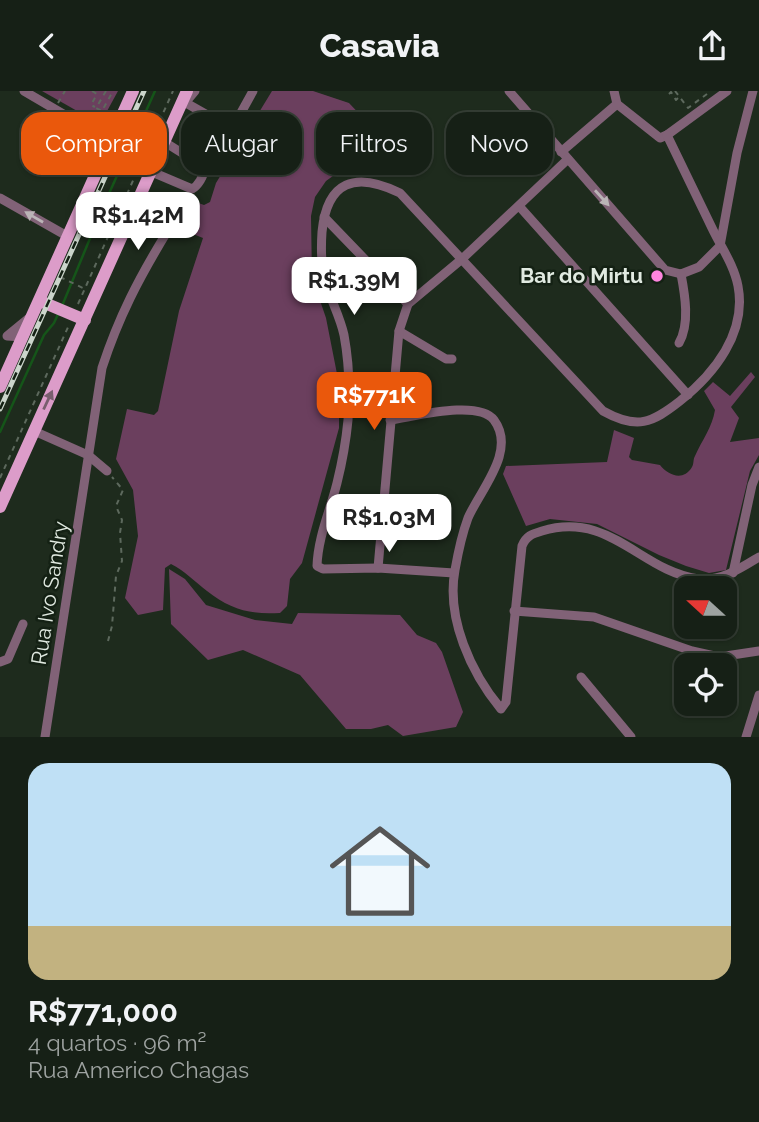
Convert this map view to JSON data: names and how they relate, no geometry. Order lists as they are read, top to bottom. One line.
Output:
{"streets":{"street":["Rua Ivo Sandry"]},"places":["Bar do Mirtu"],"north":"left","page":{"header":"Casavia","chip":["Comprar","Alugar","Filtros","Novo"],"price":["R$1.42M","R$1.39M","R$771K","R$1.03M"],"list":[{"name":"R$771,000","note":"4 quartos · 96 m² · Rua Americo Chagas"}]}}
